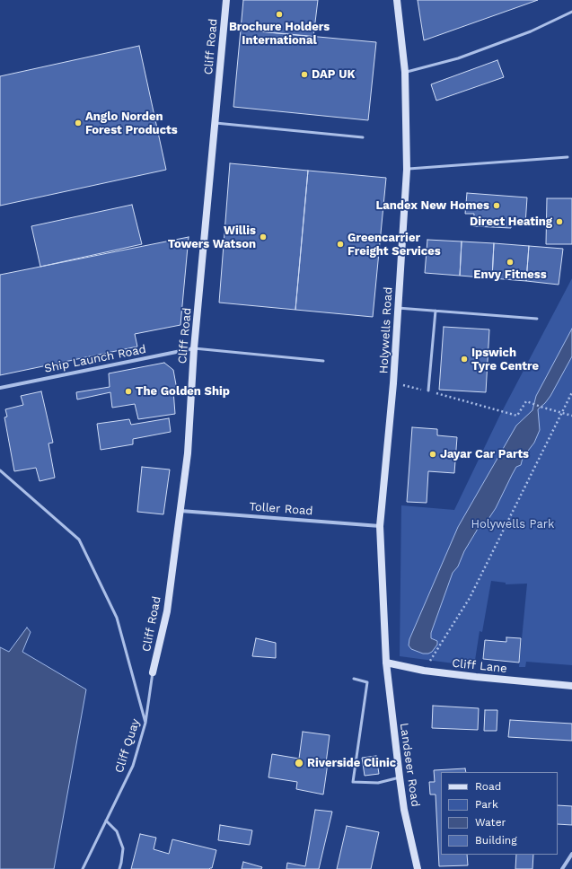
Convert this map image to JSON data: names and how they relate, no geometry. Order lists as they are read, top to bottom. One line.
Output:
{"streets":{"street":["Cliff Road","Holywells Road","Ship Launch Road","Toller Road","Cliff Lane","Landseer Road"],"lane":["Cliff Quay"]},"crossings":[["Cliff Road","Ship Launch Road"],["Cliff Road","Toller Road"],["Cliff Road","Cliff Quay"],["Holywells Road","Toller Road"],["Holywells Road","Cliff Lane"],["Holywells Road","Landseer Road"],["Cliff Lane","Landseer Road"]],"parks":["Holywells Park"],"places":["Brochure Holders International","DAP UK","Anglo Norden Forest Products","Landex New Homes","Direct Heating","Willis Towers Watson","Greencarrier Freight Services","Envy Fitness","Ipswich Tyre Centre","The Golden Ship","Jayar Car Parts","Riverside Clinic"],"legend":["Road","Park","Water","Building"]}
